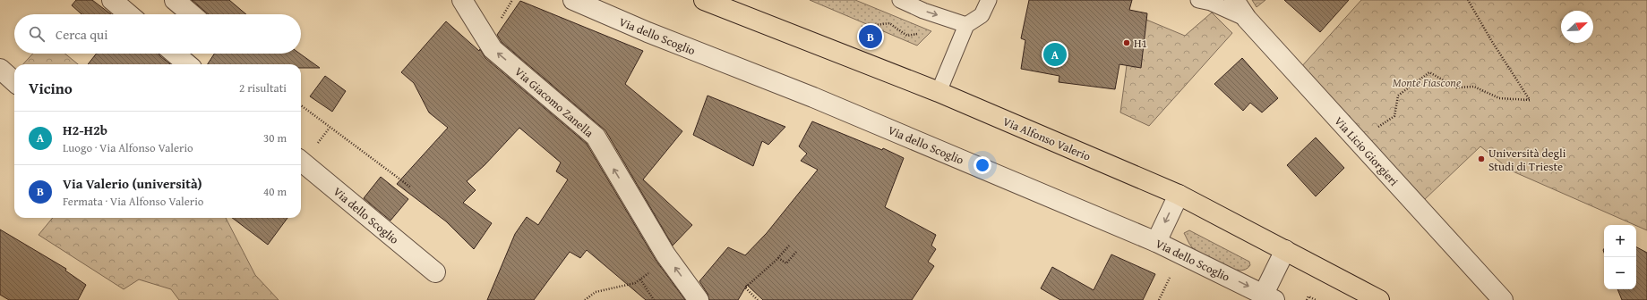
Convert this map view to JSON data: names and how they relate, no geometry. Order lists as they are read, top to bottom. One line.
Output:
{"streets":{"main road":["Via Alfonso Valerio"],"street":["Via dello Scoglio","Via Giacomo Zanella","Via Licio Giorgieri"]},"one_way":["Via Giacomo Zanella"],"parks":["Monte Fiascone"],"places":["H1","Università degli Studi di Trieste"],"north":"top right","page":{"search":"Cerca qui","pins":["B","A"],"heading":["Vicino","2 risultati"],"list":[{"mark":"A","name":"H2-H2b","note":"Luogo · Via Alfonso Valerio","value":"30 m"},{"mark":"B","name":"Via Valerio (università)","note":"Fermata · Via Alfonso Valerio","value":"40 m"}],"map_buttons":["+","−"]}}
